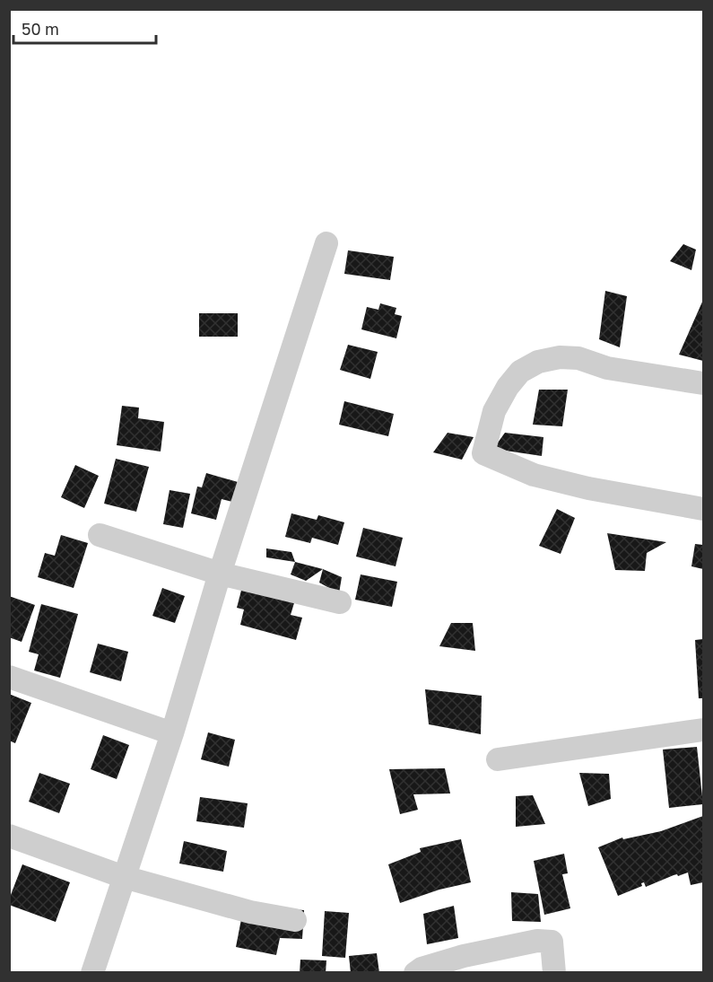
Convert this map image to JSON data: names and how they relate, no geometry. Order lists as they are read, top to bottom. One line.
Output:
{"scale_bar":"50 m"}
